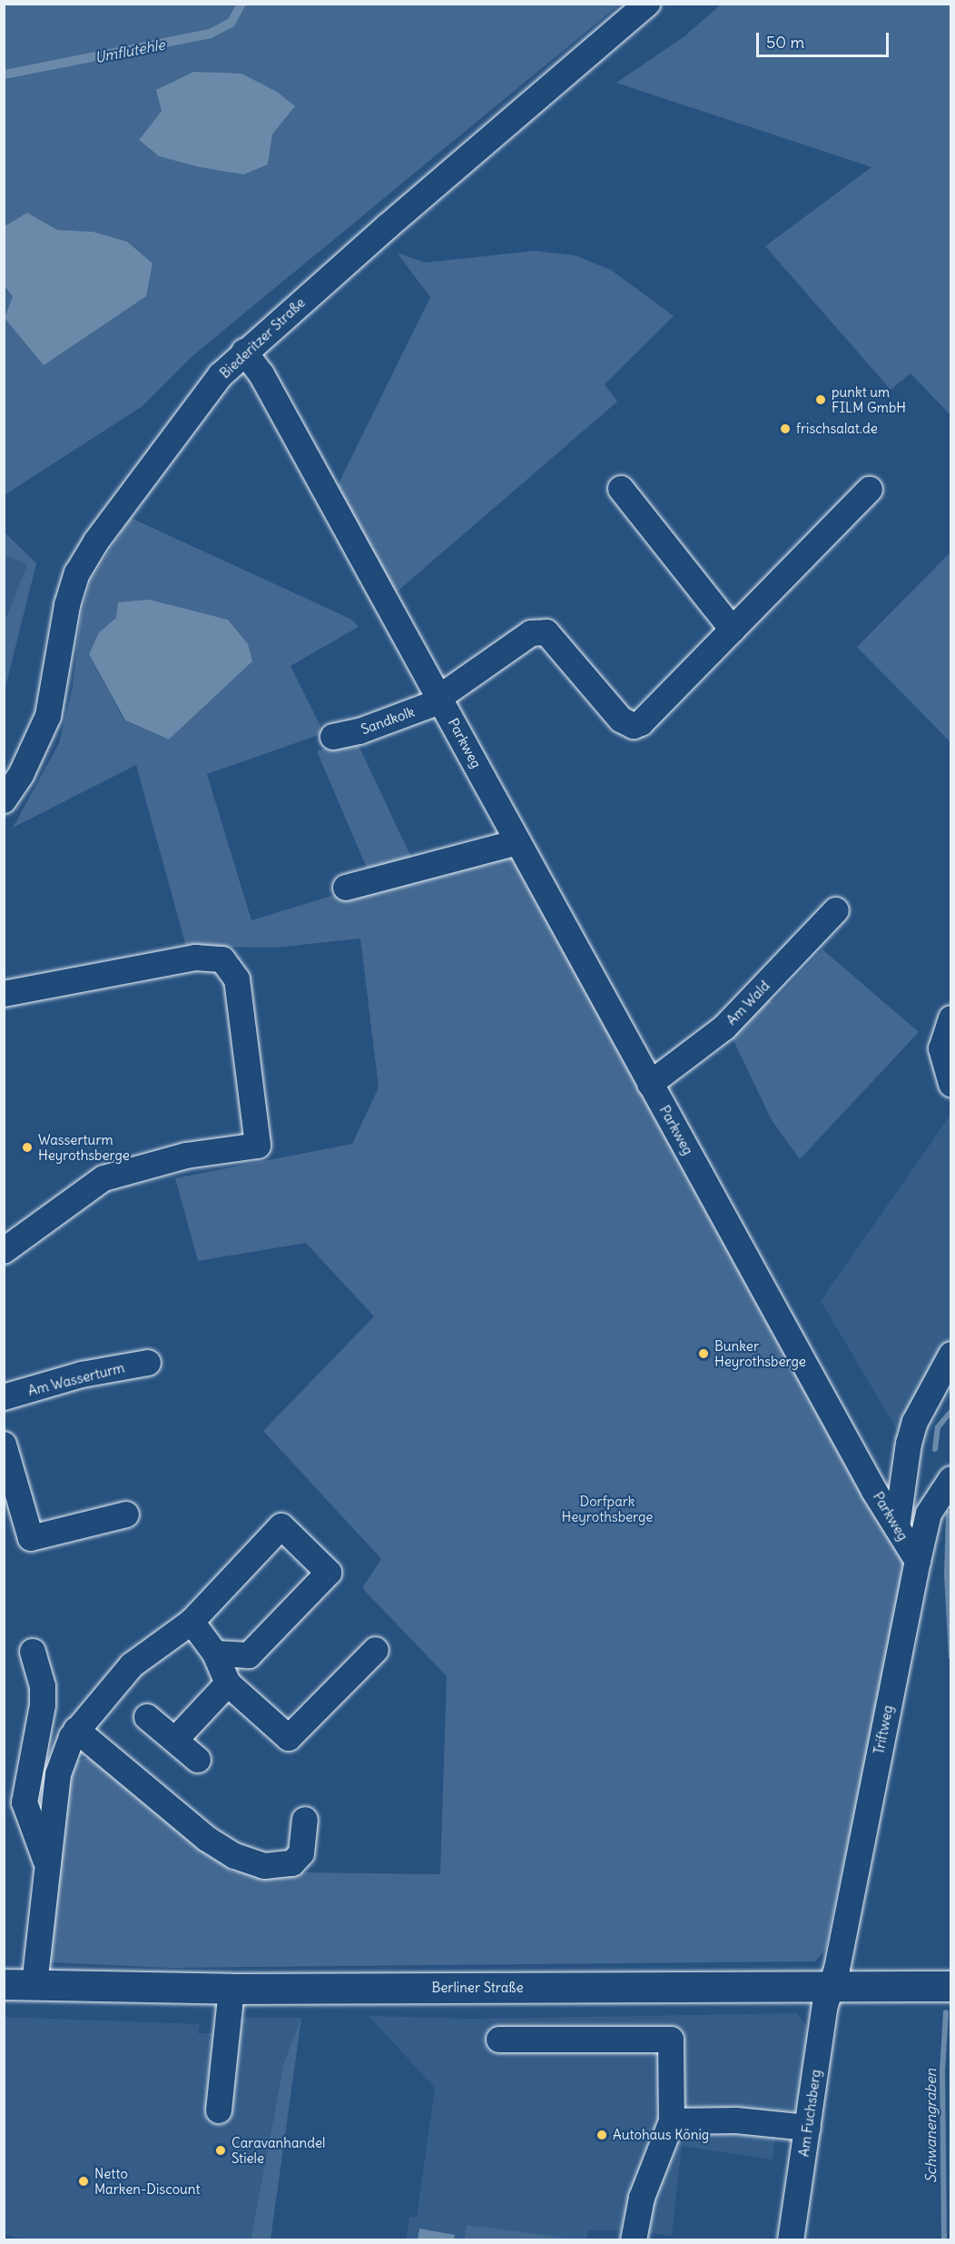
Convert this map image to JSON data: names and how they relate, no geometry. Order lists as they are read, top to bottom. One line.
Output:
{"streets":{"main road":["Berliner Straße"],"street":["Biederitzer Straße","Sandkolk","Parkweg","Am Wald","Am Wasserturm","Triftweg","Am Fuchsberg"]},"crossings":[["Biederitzer Straße","Parkweg"],["Sandkolk","Parkweg"],["Parkweg","Am Wald"],["Parkweg","Triftweg"],["Triftweg","Berliner Straße"],["Triftweg","Am Fuchsberg"],["Berliner Straße","Am Fuchsberg"]],"water":["Umflutehle","Schwanengraben"],"parks":["Dorfpark Heyrothsberge"],"places":["punkt um FILM GmbH","frischsalat.de","Wasserturm Heyrothsberge","Bunker Heyrothsberge","Autohaus König","Caravanhandel Stiele","Netto Marken-Discount"],"scale_bar":"50 m"}
